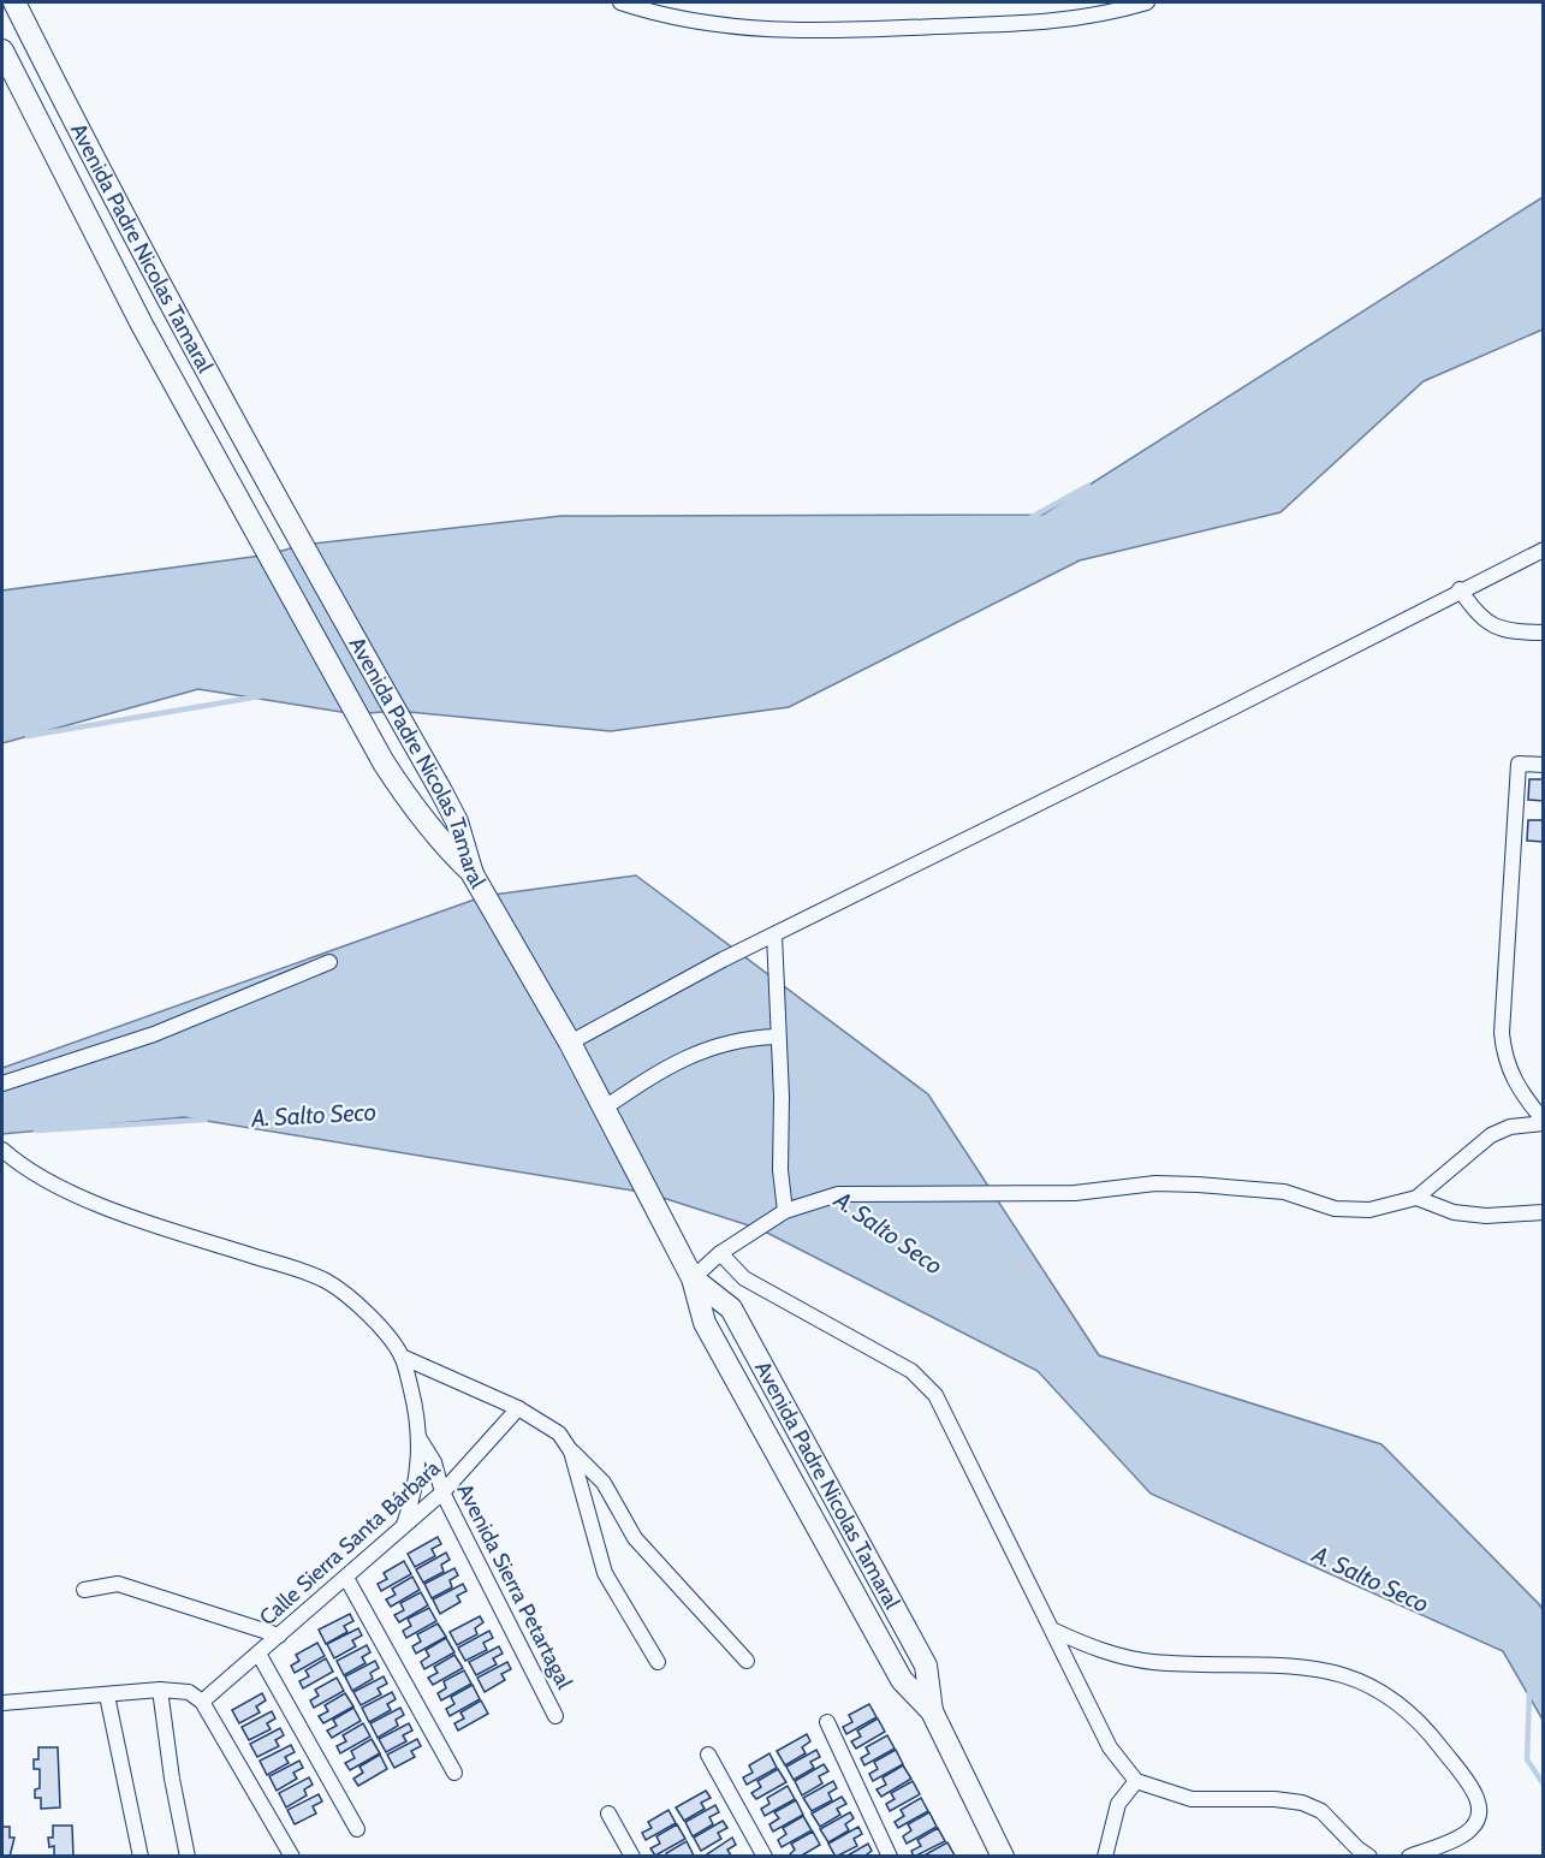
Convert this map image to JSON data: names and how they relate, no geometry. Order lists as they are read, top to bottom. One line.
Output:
{"streets":{"street":["Avenida Padre Nicolas Tamaral","Calle Sierra Santa Bárbara","Avenida Sierra Petartagal"]},"crossings":[["Calle Sierra Santa Bárbara","Avenida Sierra Petartagal"]],"water":["A. Salto Seco"]}
